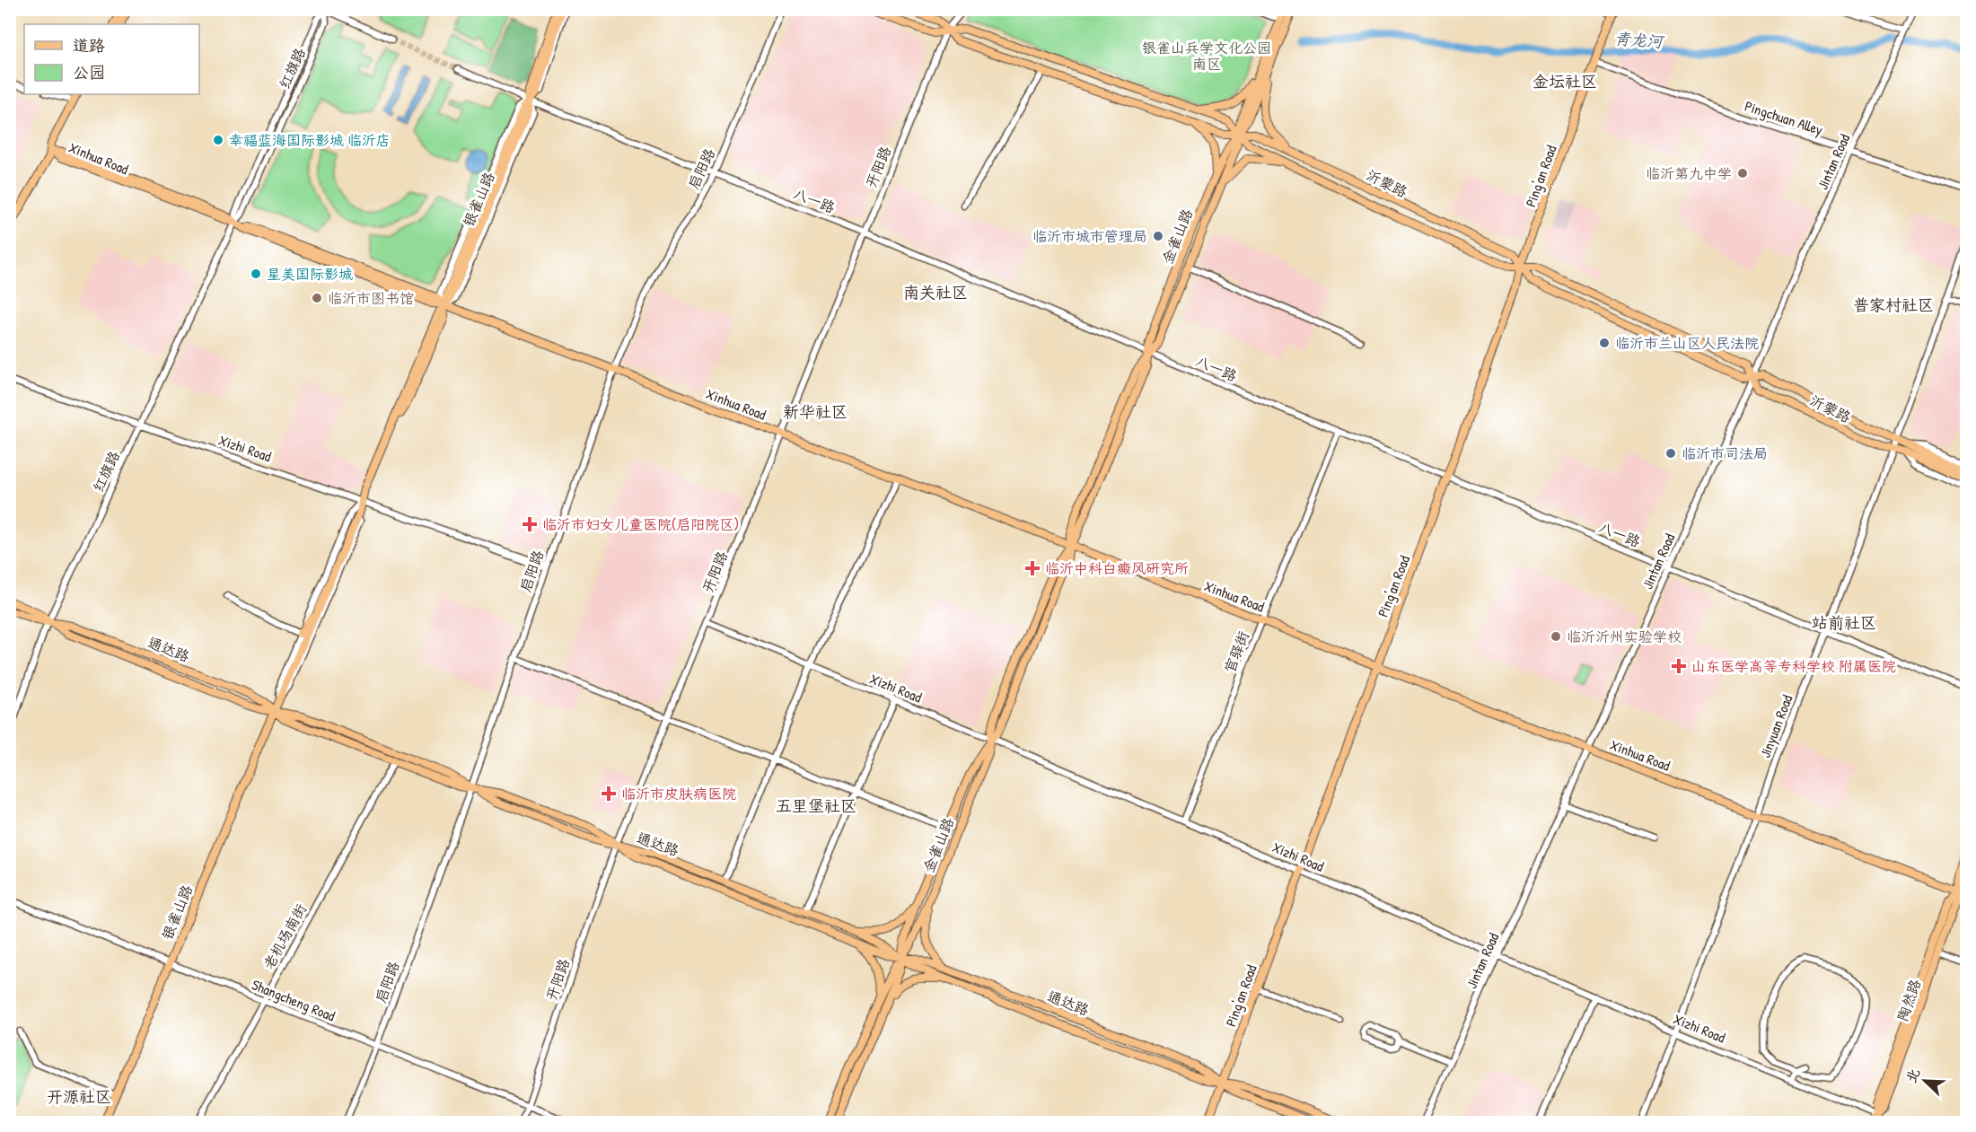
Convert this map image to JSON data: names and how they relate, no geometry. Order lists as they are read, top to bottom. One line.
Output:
{"streets":{"main road":["Xinhua Road","Ping'an Road","沂蒙路","银雀山路","金雀山路","通达路","陶然路"],"street":["红旗路","Pingchuan Alley","Jintan Road","开阳路","启阳路","八一路","Xizhi Road","官驿街","Jinyuan Road","老机场南街","Shangcheng Road"]},"crossings":[["红旗路","Xinhua Road"],["红旗路","Xizhi Road"],["红旗路","通达路"],["Pingchuan Alley","Jintan Road"],["Pingchuan Alley","Ping'an Road"],["Xinhua Road","Jintan Road"],["Xinhua Road","开阳路"],["Xinhua Road","启阳路"],["Xinhua Road","Ping'an Road"],["Xinhua Road","银雀山路"],["Xinhua Road","金雀山路"],["Xinhua Road","官驿街"],["Xinhua Road","Jinyuan Road"],["Xinhua Road","陶然路"],["Jintan Road","沂蒙路"],["Jintan Road","八一路"],["Jintan Road","Xizhi Road"],["开阳路","沂蒙路"],["开阳路","八一路"],["开阳路","Xizhi Road"],["开阳路","通达路"],["开阳路","Shangcheng Road"],["启阳路","八一路"],["启阳路","Xizhi Road"],["启阳路","通达路"],["启阳路","Shangcheng Road"],["Ping'an Road","沂蒙路"],["Ping'an Road","八一路"],["Ping'an Road","Xizhi Road"],["Ping'an Road","通达路"],["沂蒙路","金雀山路"],["沂蒙路","Jinyuan Road"],["银雀山路","八一路"],["银雀山路","Xizhi Road"],["银雀山路","通达路"],["银雀山路","Shangcheng Road"],["八一路","金雀山路"],["八一路","官驿街"],["八一路","Jinyuan Road"],["金雀山路","Xizhi Road"],["金雀山路","通达路"],["Xizhi Road","官驿街"],["Xizhi Road","Jinyuan Road"],["Xizhi Road","陶然路"],["通达路","老机场南街"],["老机场南街","Shangcheng Road"]],"districts":["金坛社区","南关社区","普家村社区","新华社区","站前社区","五里堡社区","开源社区"],"water":["青龙河"],"parks":["银雀山兵学文化公园 南区"],"places":{"other":["幸福蓝海国际影城 临沂店","临沂第九中学","临沂市城市管理局","星美国际影城","临沂市图书馆","临沂市兰山区人民法院","临沂市司法局","临沂沂州实验学校"],"health":["临沂市妇女儿童医院(启阳院区)","临沂中科白癜风研究所","山东医学高等专科学校 附属医院","临沂市皮肤病医院"]},"legend":["道路","公园"],"north":"top left"}
